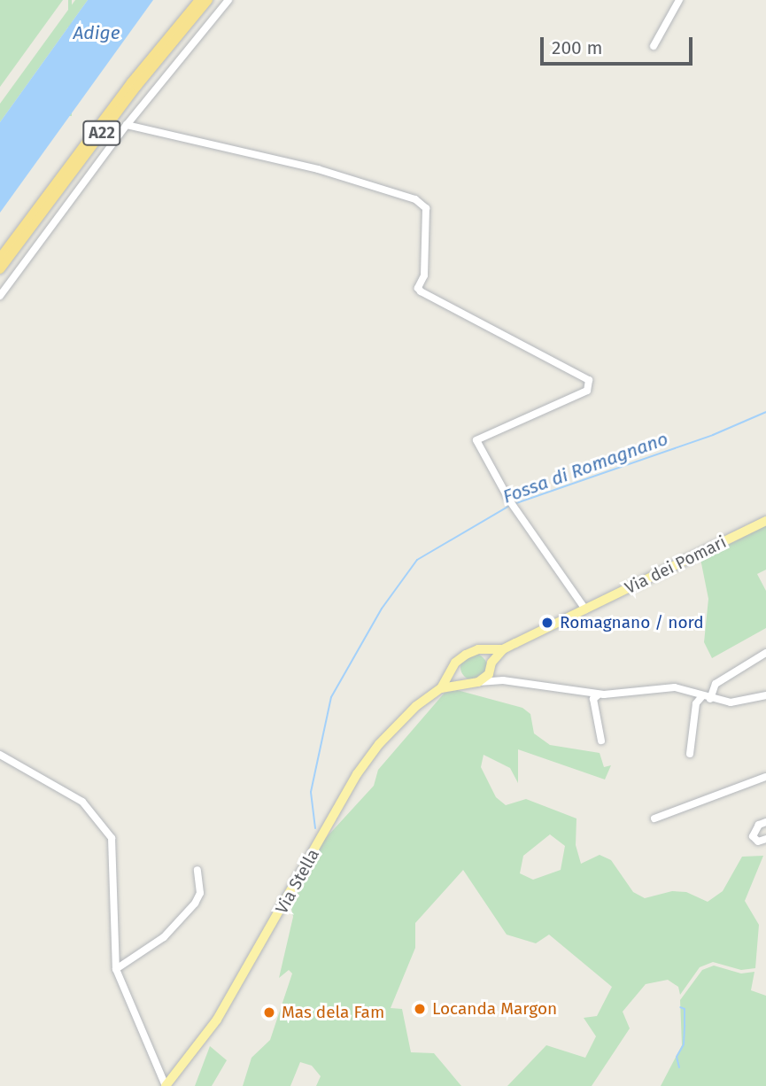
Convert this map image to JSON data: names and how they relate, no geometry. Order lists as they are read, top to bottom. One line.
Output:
{"streets":{"highway":["A22"],"main road":["Via dei Pomari","Via Stella"]},"crossings":[["Via dei Pomari","Via Stella"]],"water":["Adige","Fossa di Romagnano"],"places":["Romagnano / nord","Locanda Margon","Mas dela Fam"],"scale_bar":"200 m"}
